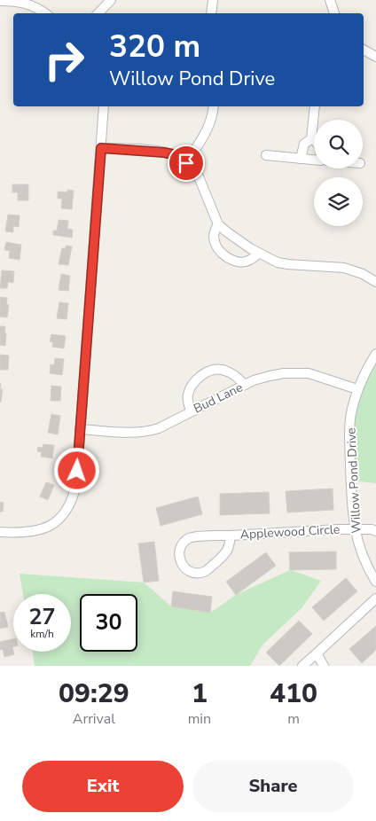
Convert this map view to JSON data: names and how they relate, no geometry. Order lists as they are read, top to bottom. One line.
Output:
{"streets":{"street":["Bud Lane","Willow Pond Drive","Applewood Circle"]},"crossings":[["Bud Lane","Willow Pond Drive"],["Willow Pond Drive","Applewood Circle"]],"page":{"turn":["320 m","Willow Pond Drive"],"speed":"27 km/h","limit":"30","eta":["09:29","Arrival","1","min","410","m"],"buttons":["Exit","Share"]}}
